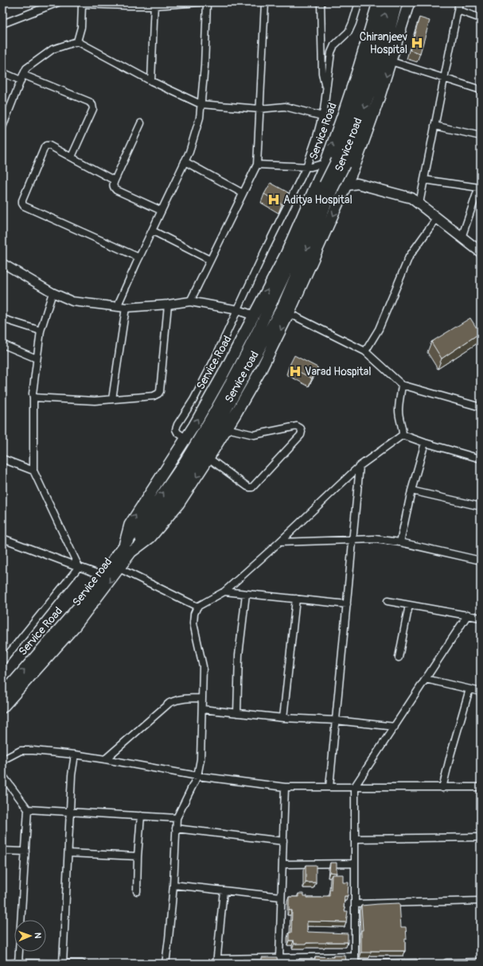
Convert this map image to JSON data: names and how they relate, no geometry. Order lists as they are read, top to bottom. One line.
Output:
{"streets":{"highway":["Service Road","Service road"]},"crossings":[["Service Road","Service road"]],"places":{"hospital":["Chiranjeev Hospital","Aditya Hospital","Varad Hospital"]},"north":"right"}
